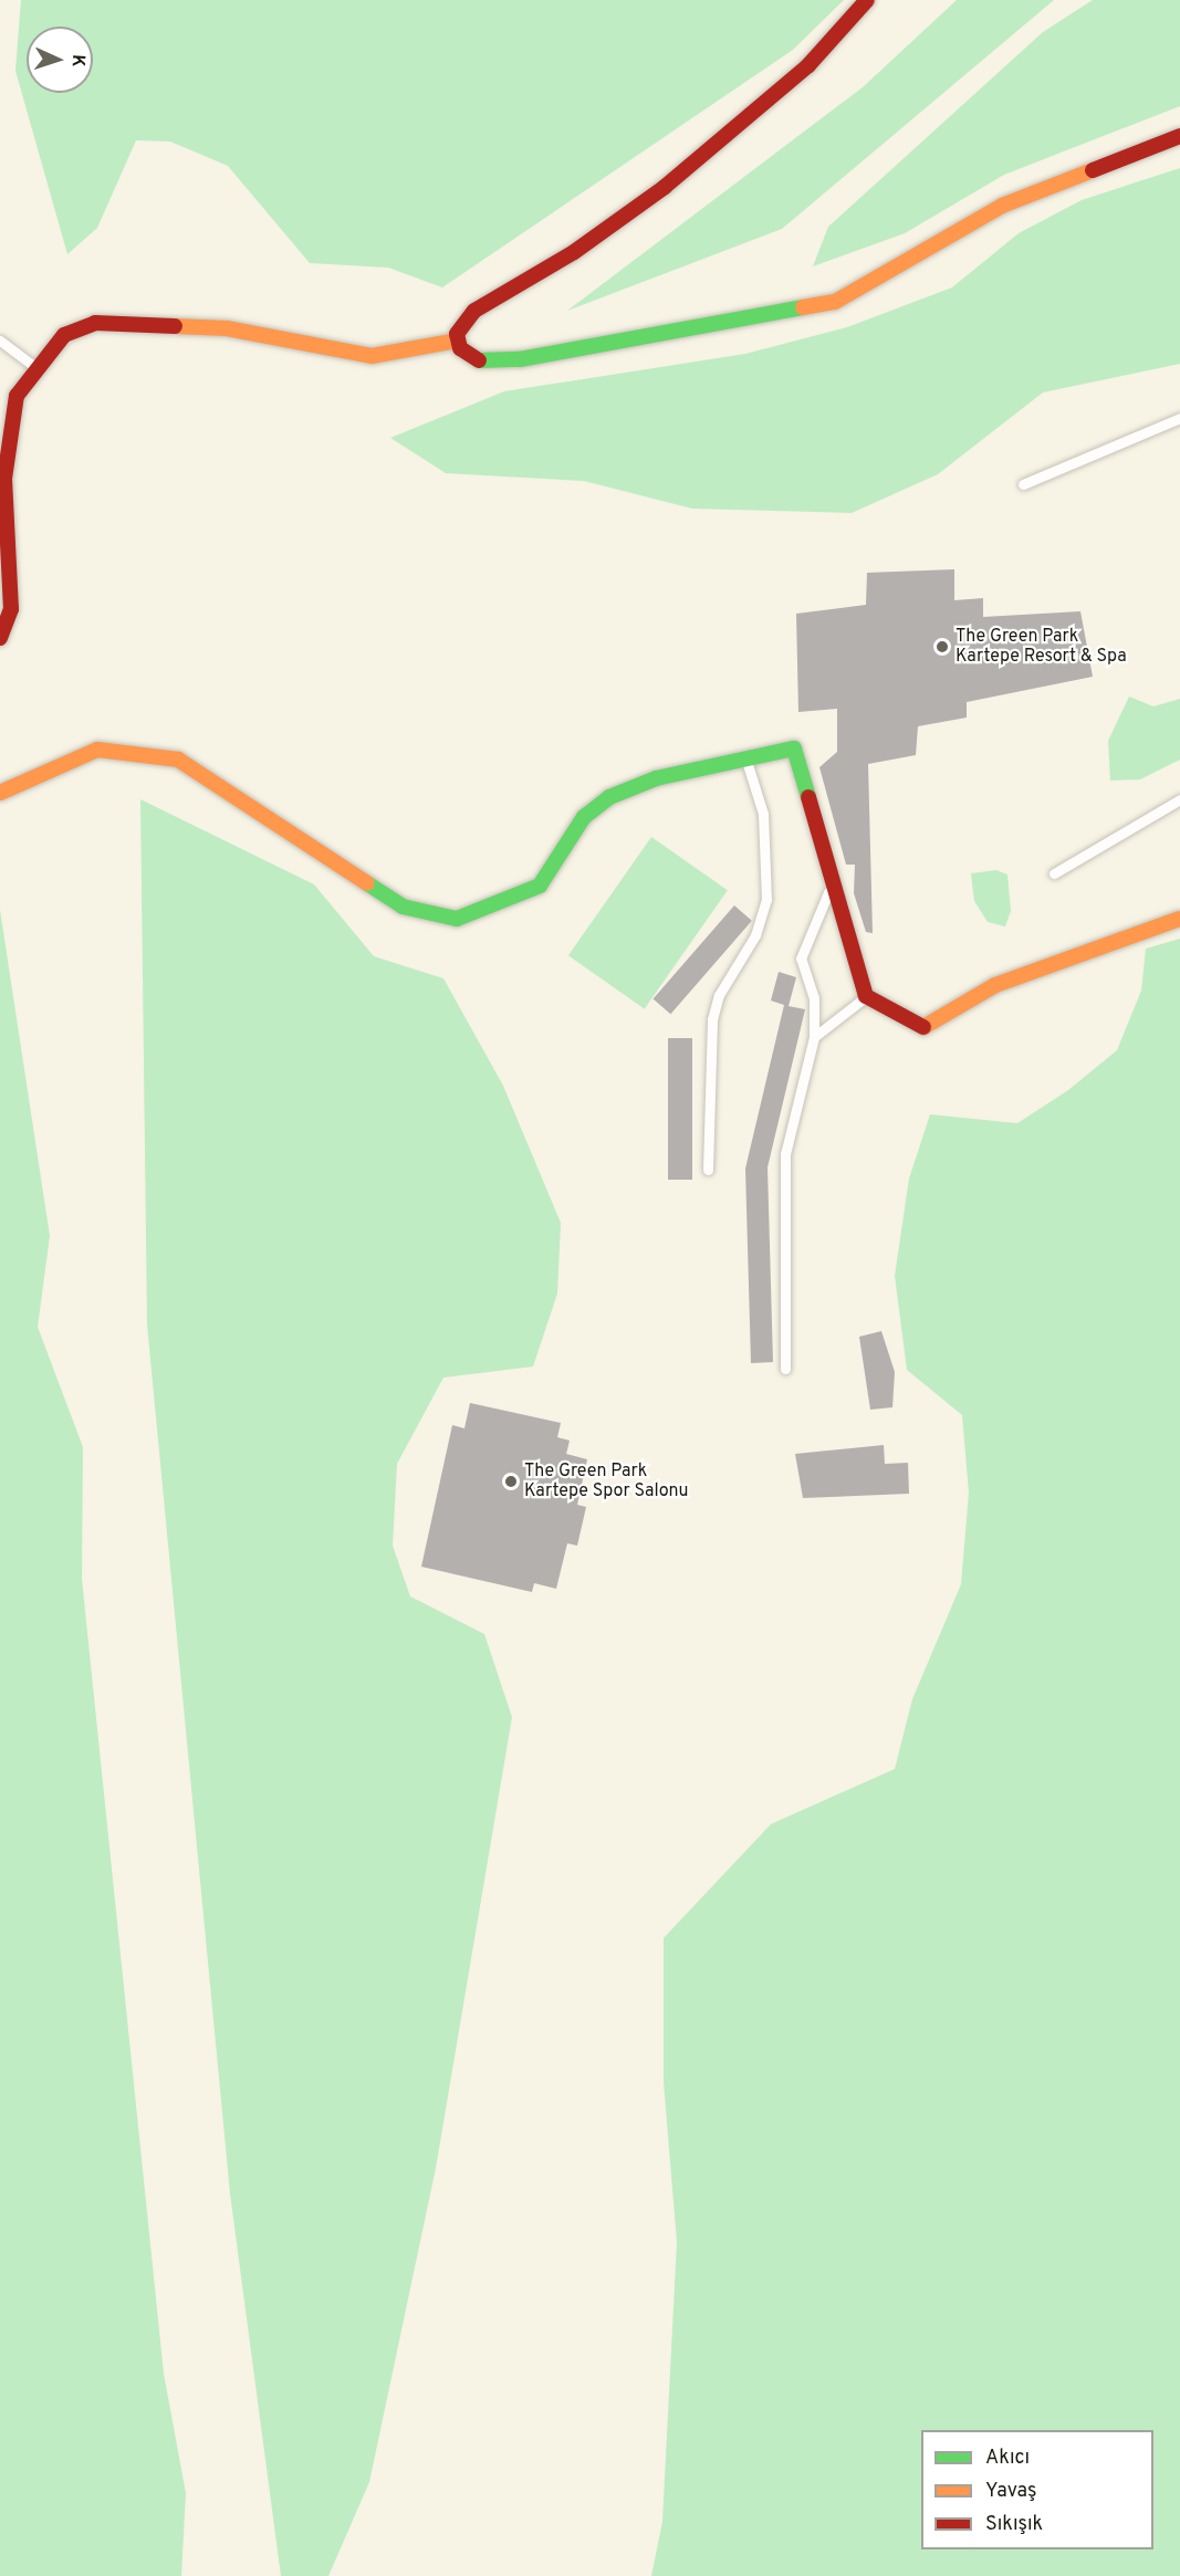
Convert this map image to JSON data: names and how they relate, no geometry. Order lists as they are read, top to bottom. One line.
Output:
{"places":["The Green Park Kartepe Resort & Spa","The Green Park Kartepe Spor Salonu"],"legend":["Akıcı","Yavaş","Sıkışık"],"north":"right"}
